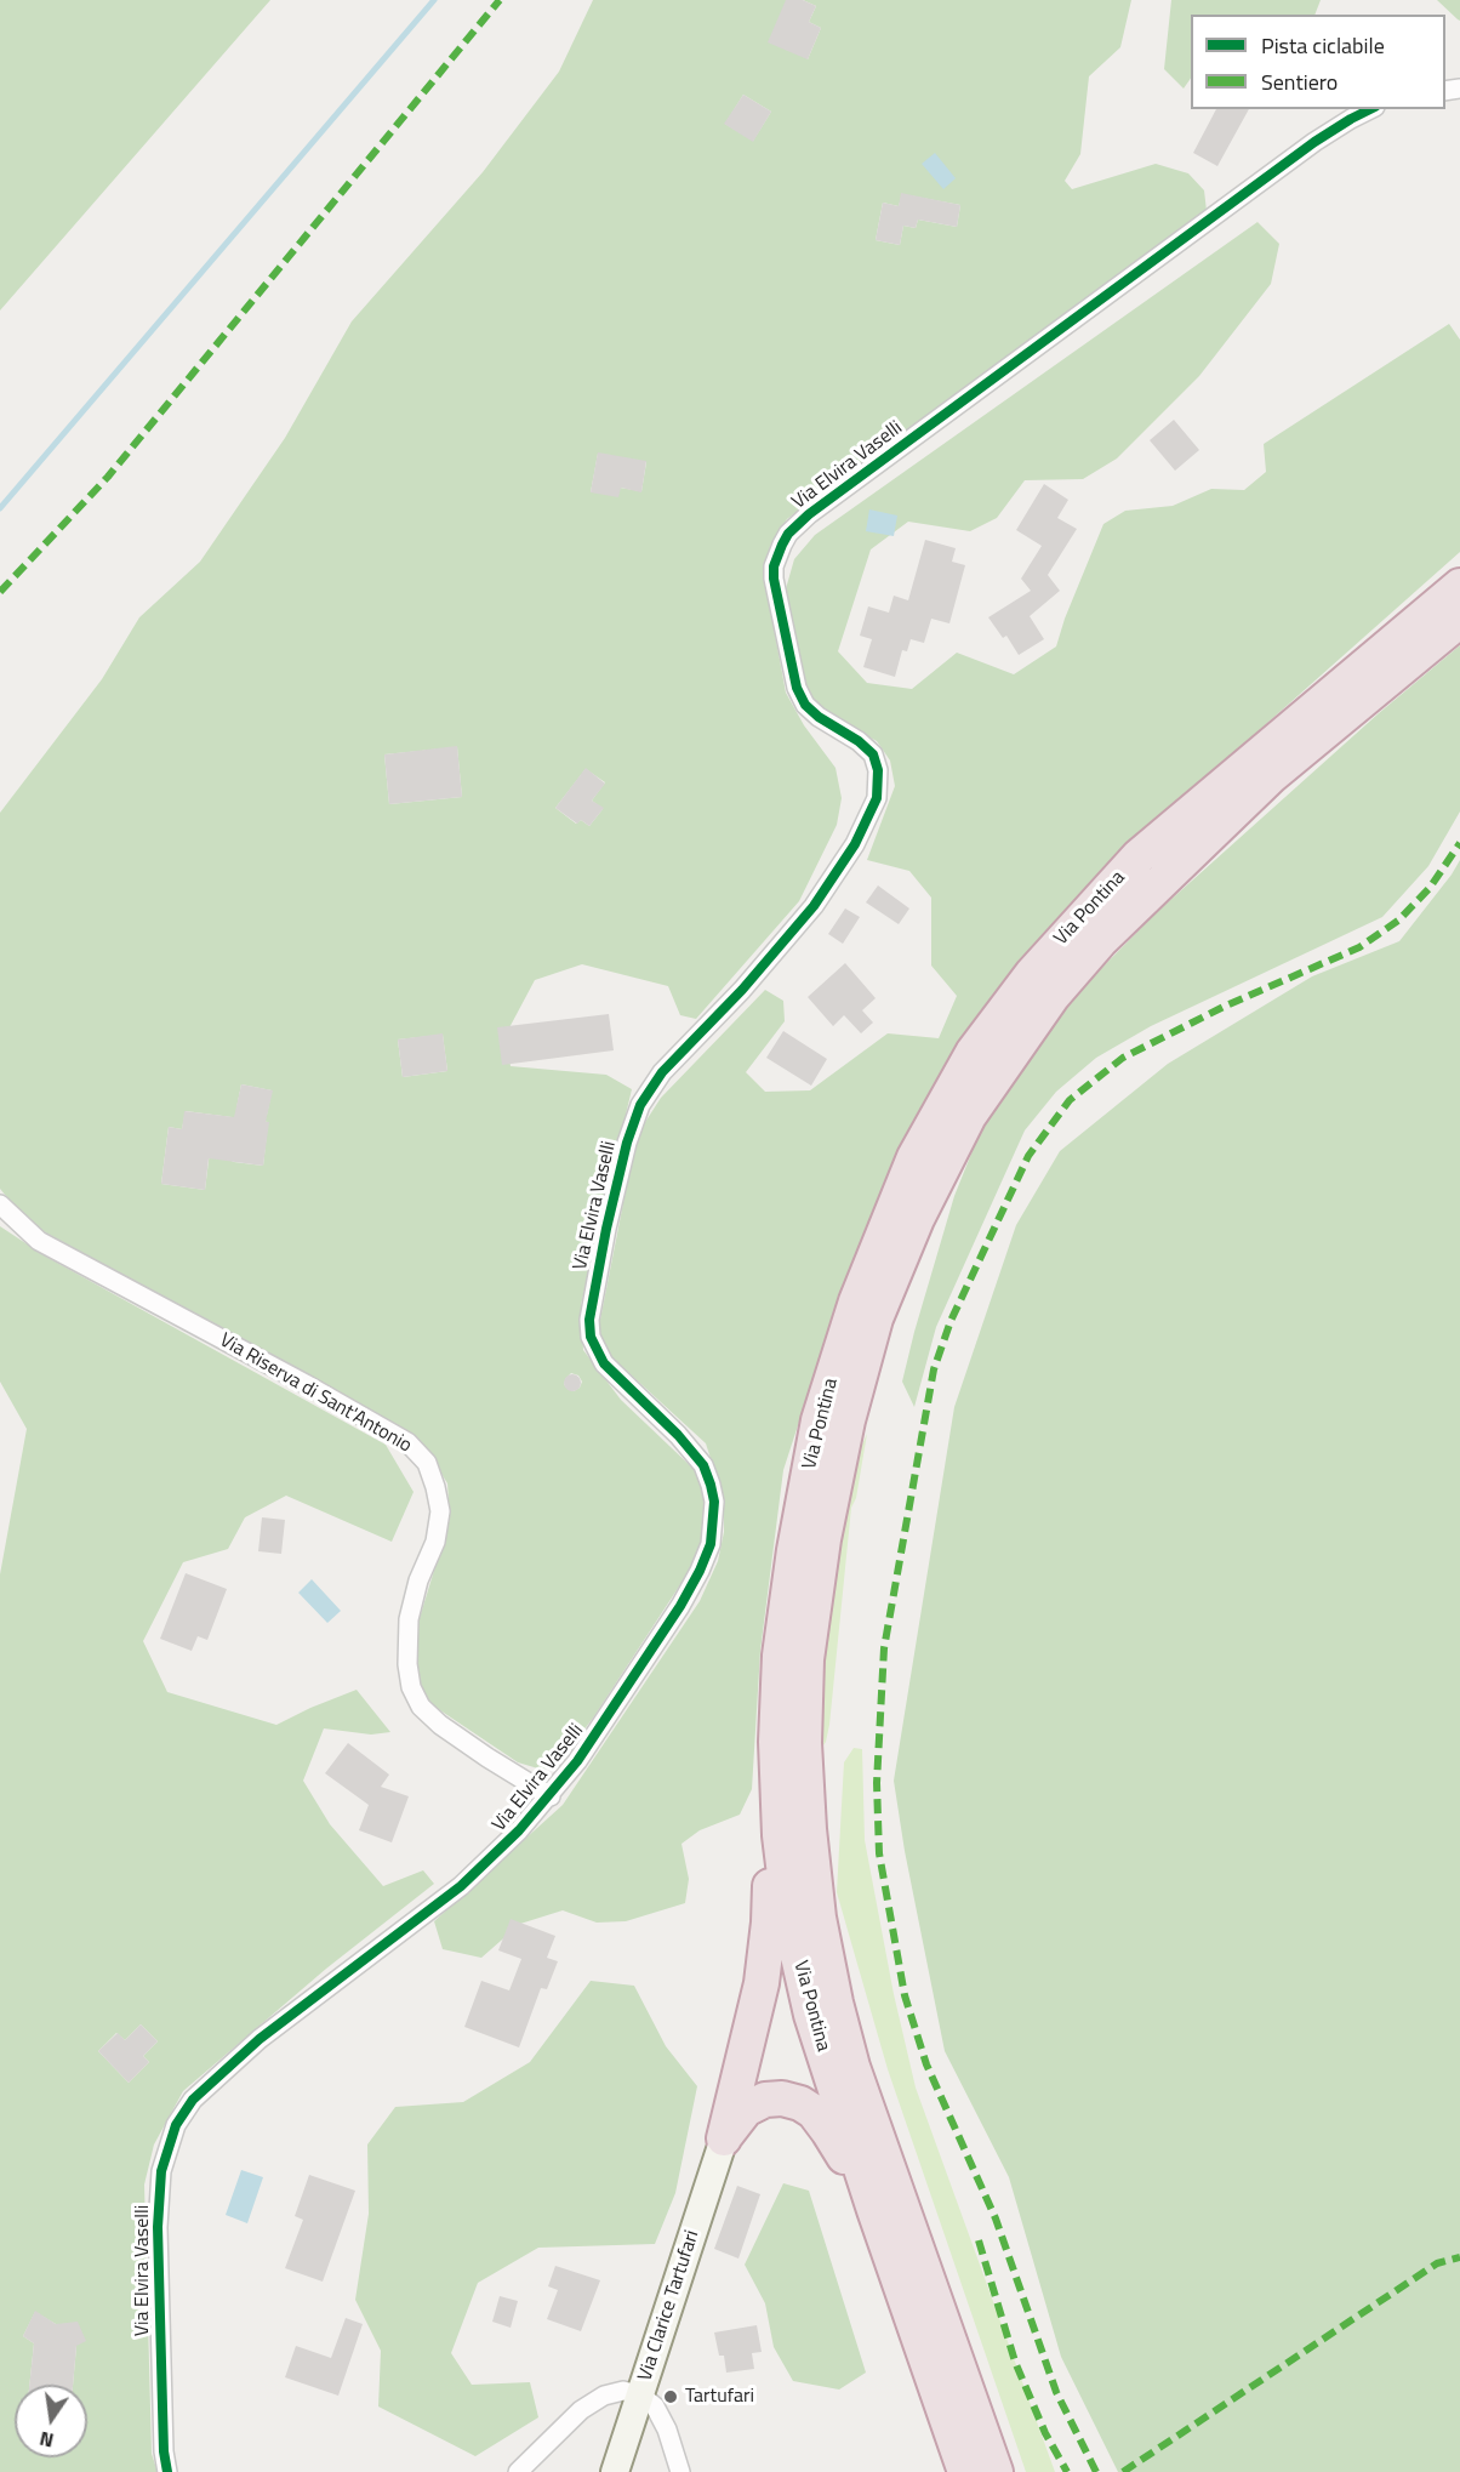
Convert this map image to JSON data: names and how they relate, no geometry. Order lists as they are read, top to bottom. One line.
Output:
{"streets":{"highway":["Via Pontina"],"street":["Via Elvira Vaselli","Via Riserva di Sant'Antonio","Via Clarice Tartufari"]},"crossings":[["Via Elvira Vaselli","Via Riserva di Sant'Antonio"]],"places":["Tartufari"],"legend":["Pista ciclabile","Sentiero"],"north":"bottom"}
